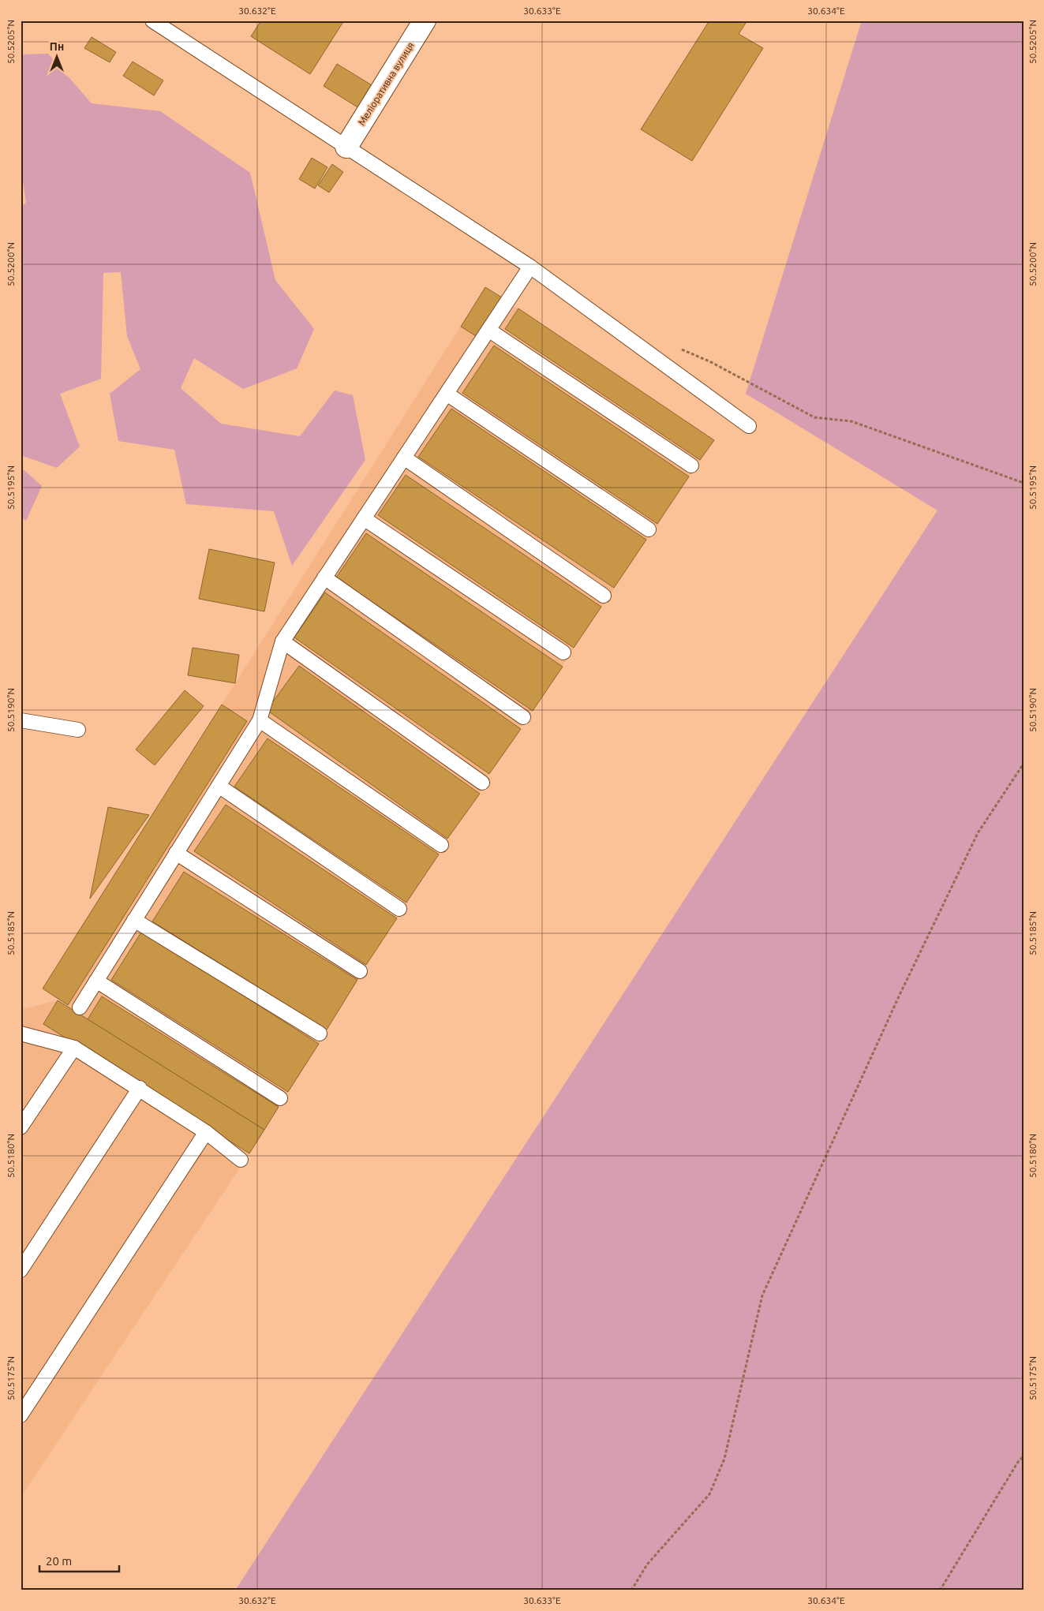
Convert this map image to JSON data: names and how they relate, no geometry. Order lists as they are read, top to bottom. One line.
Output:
{"streets":{"street":["Меліоративна вулиця"]},"scale_bar":"20 m","north":"top","coordinates":["30.632°E","30.633°E","30.634°E","50.5205°N","50.5200°N","50.5195°N","50.5190°N","50.5185°N","50.5180°N","50.5175°N"]}
